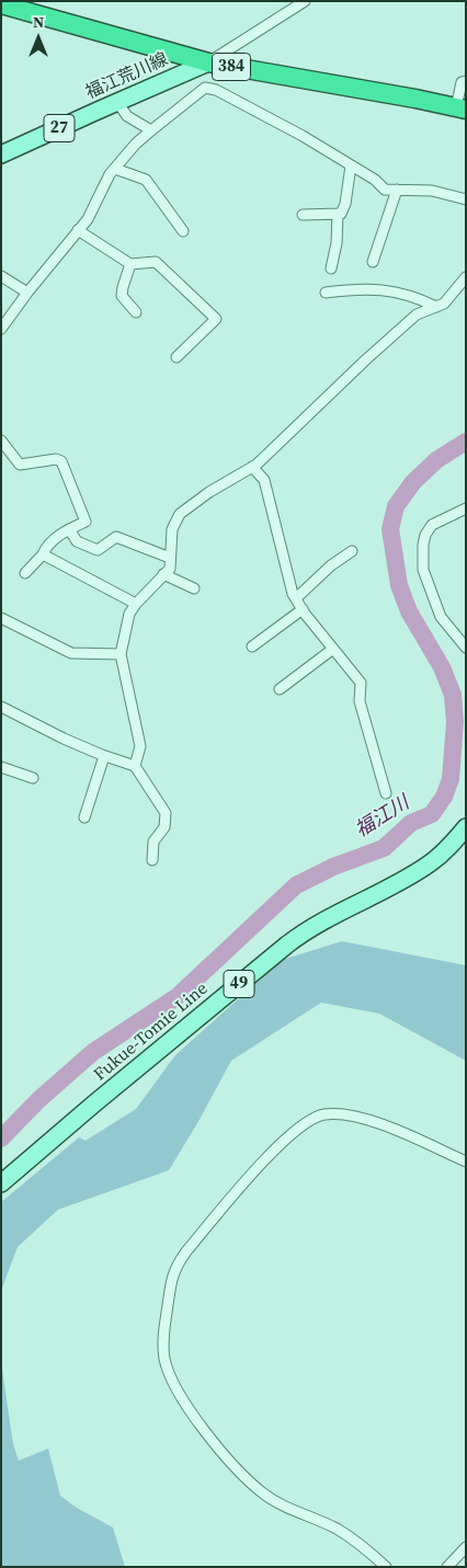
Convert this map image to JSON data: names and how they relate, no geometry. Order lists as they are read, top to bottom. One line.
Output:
{"streets":{"highway":["384"],"main road":["福江荒川線","27","49","Fukue-Tomie Line"]},"crossings":[["384","福江荒川線"]],"water":["福江川"],"north":"top"}
